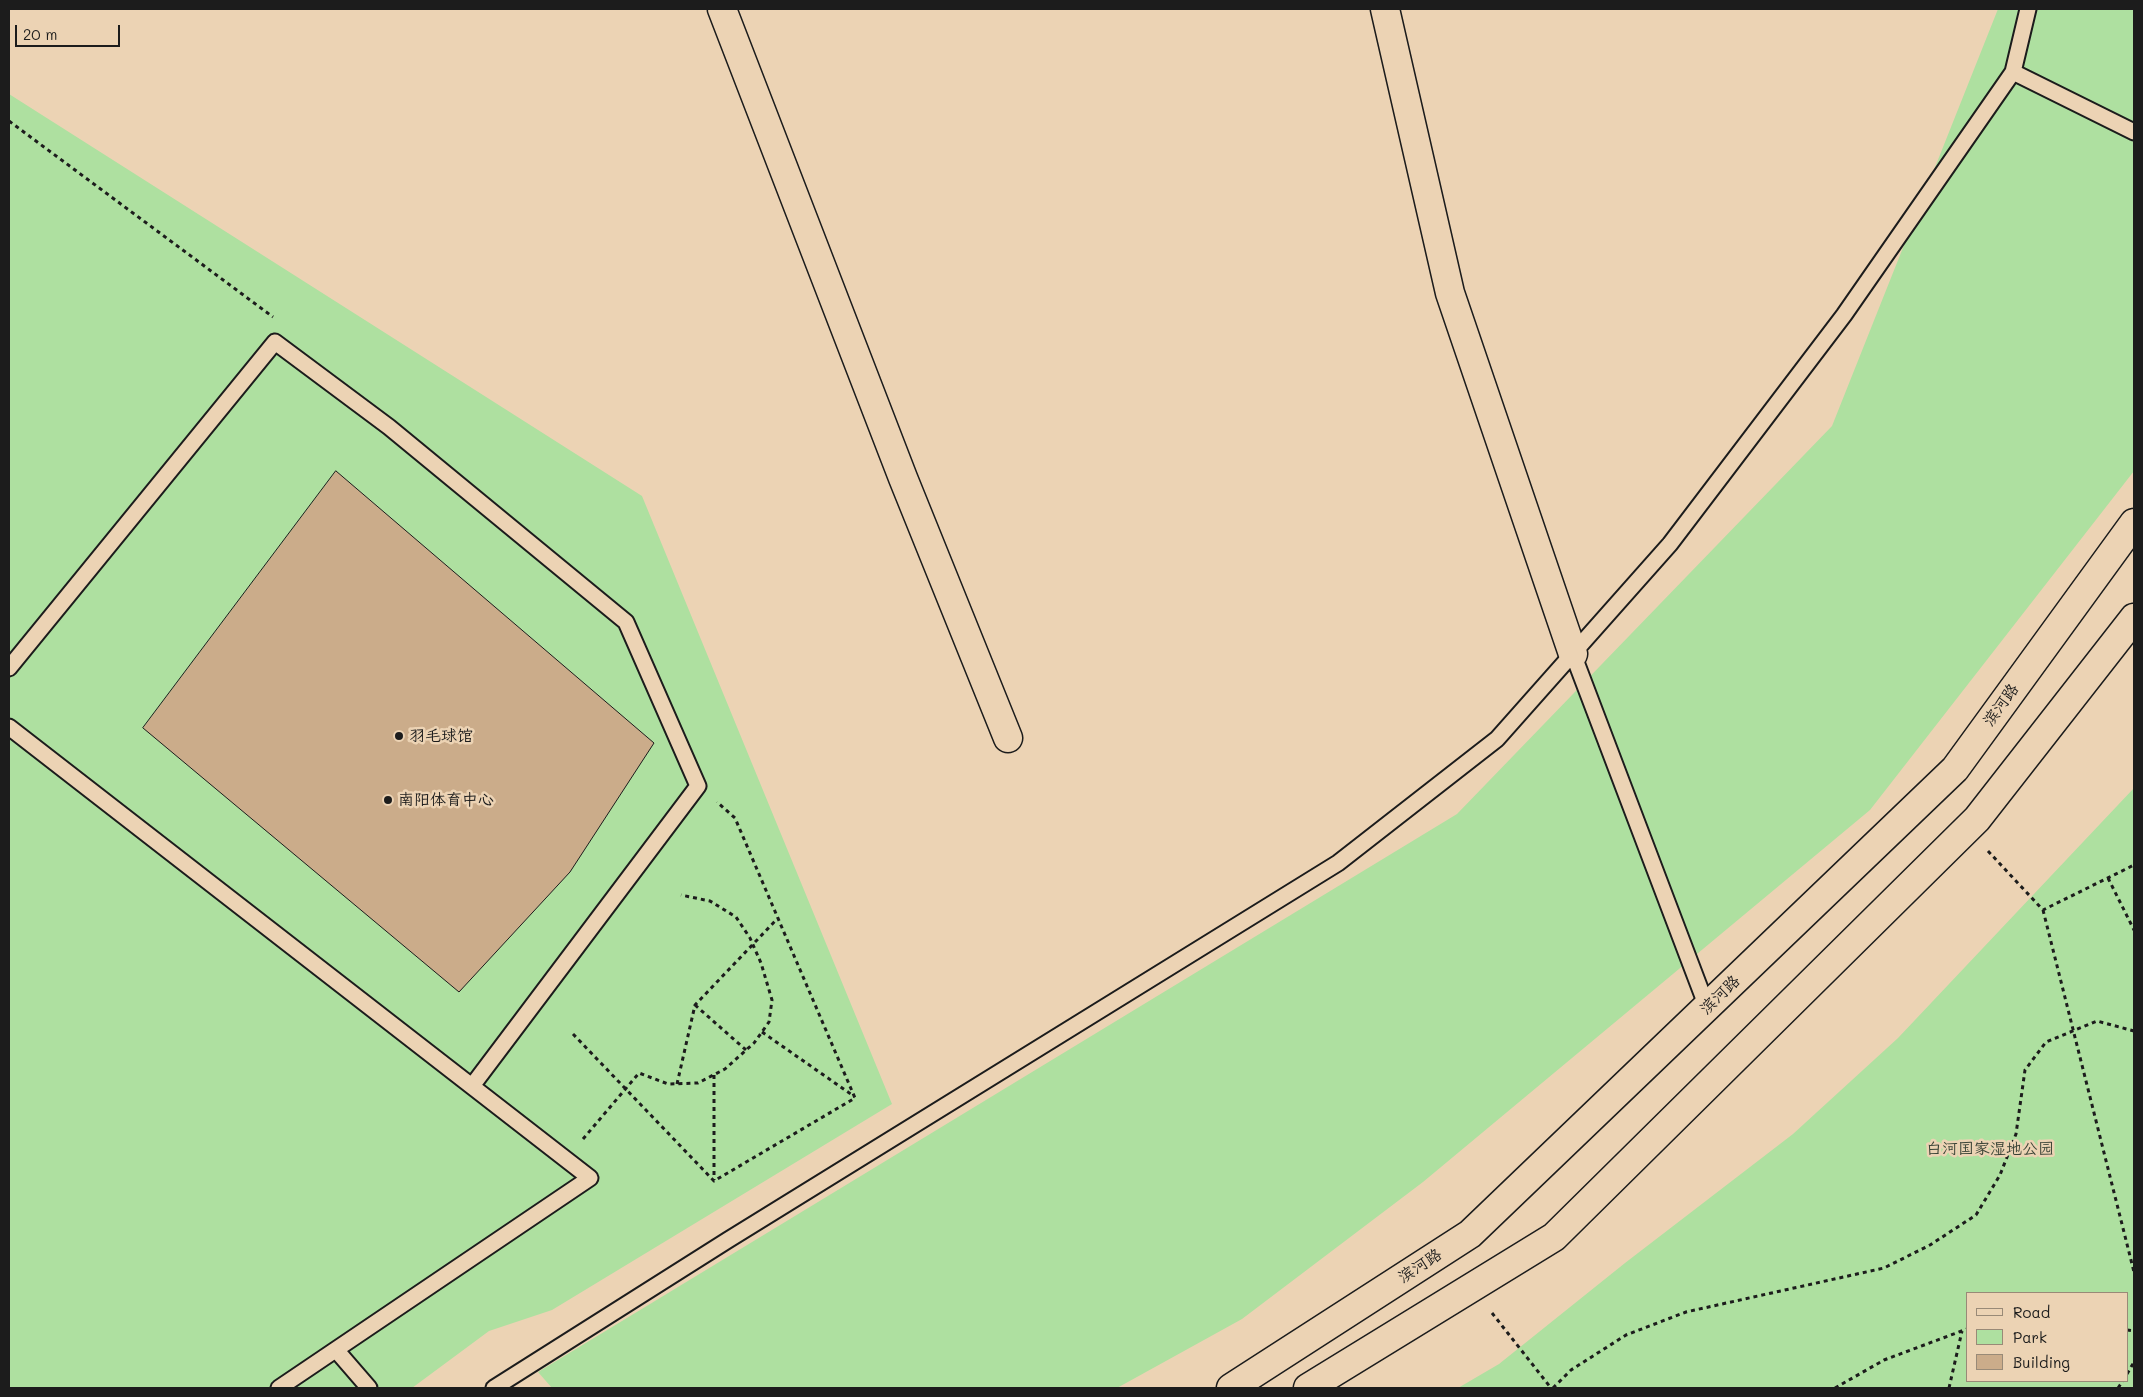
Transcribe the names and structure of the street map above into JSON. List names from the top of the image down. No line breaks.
{"streets":{"main road":["滨河路"]},"parks":["白河国家湿地公园"],"places":["羽毛球馆","南阳体育中心"],"legend":["Road","Park","Building"],"scale_bar":"20 m"}
